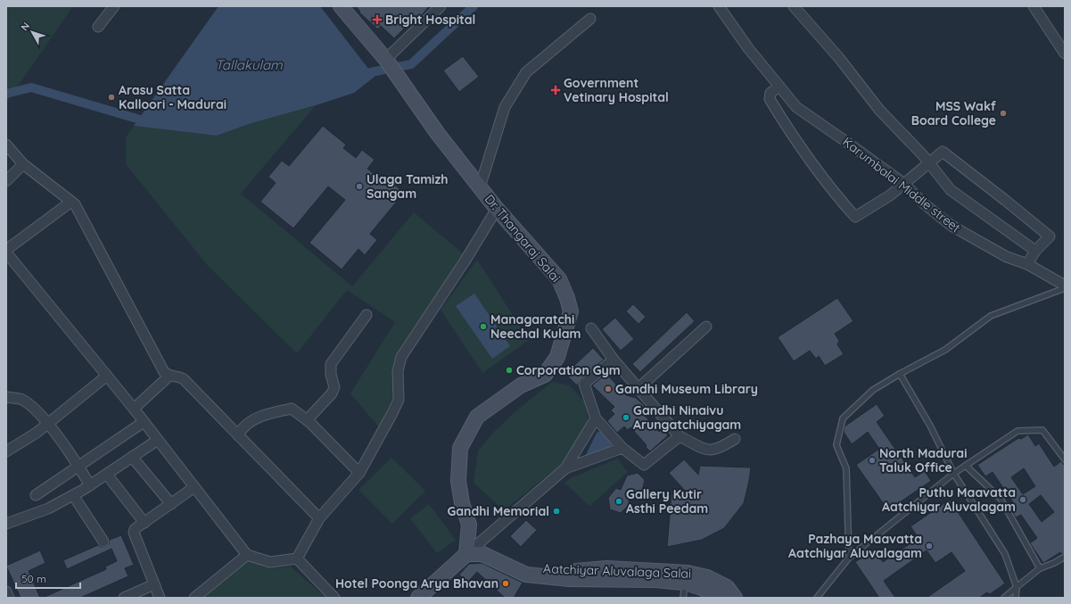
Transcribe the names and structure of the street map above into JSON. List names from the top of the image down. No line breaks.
{"streets":{"street":["Karumbalai Middle street","Dr. Thangaraj Salai","Aatchiyar Aluvalaga Salai"]},"crossings":[["Dr. Thangaraj Salai","Aatchiyar Aluvalaga Salai"]],"water":["Tallakulam"],"places":{"health":["Bright Hospital","Government Vetinary Hospital"],"other":["Arasu Satta Kalloori - Madurai","MSS Wakf Board College","Ulaga Tamizh Sangam","Managaratchi Neechal Kulam","Corporation Gym","Gandhi Museum Library","Gandhi Ninaivu Arungatchiyagam","North Madurai Taluk Office","Puthu Maavatta Aatchiyar Aluvalagam","Gallery Kutir Asthi Peedam","Gandhi Memorial","Pazhaya Maavatta Aatchiyar Aluvalagam","Hotel Poonga Arya Bhavan"]},"scale_bar":"50 m","north":"top left"}
